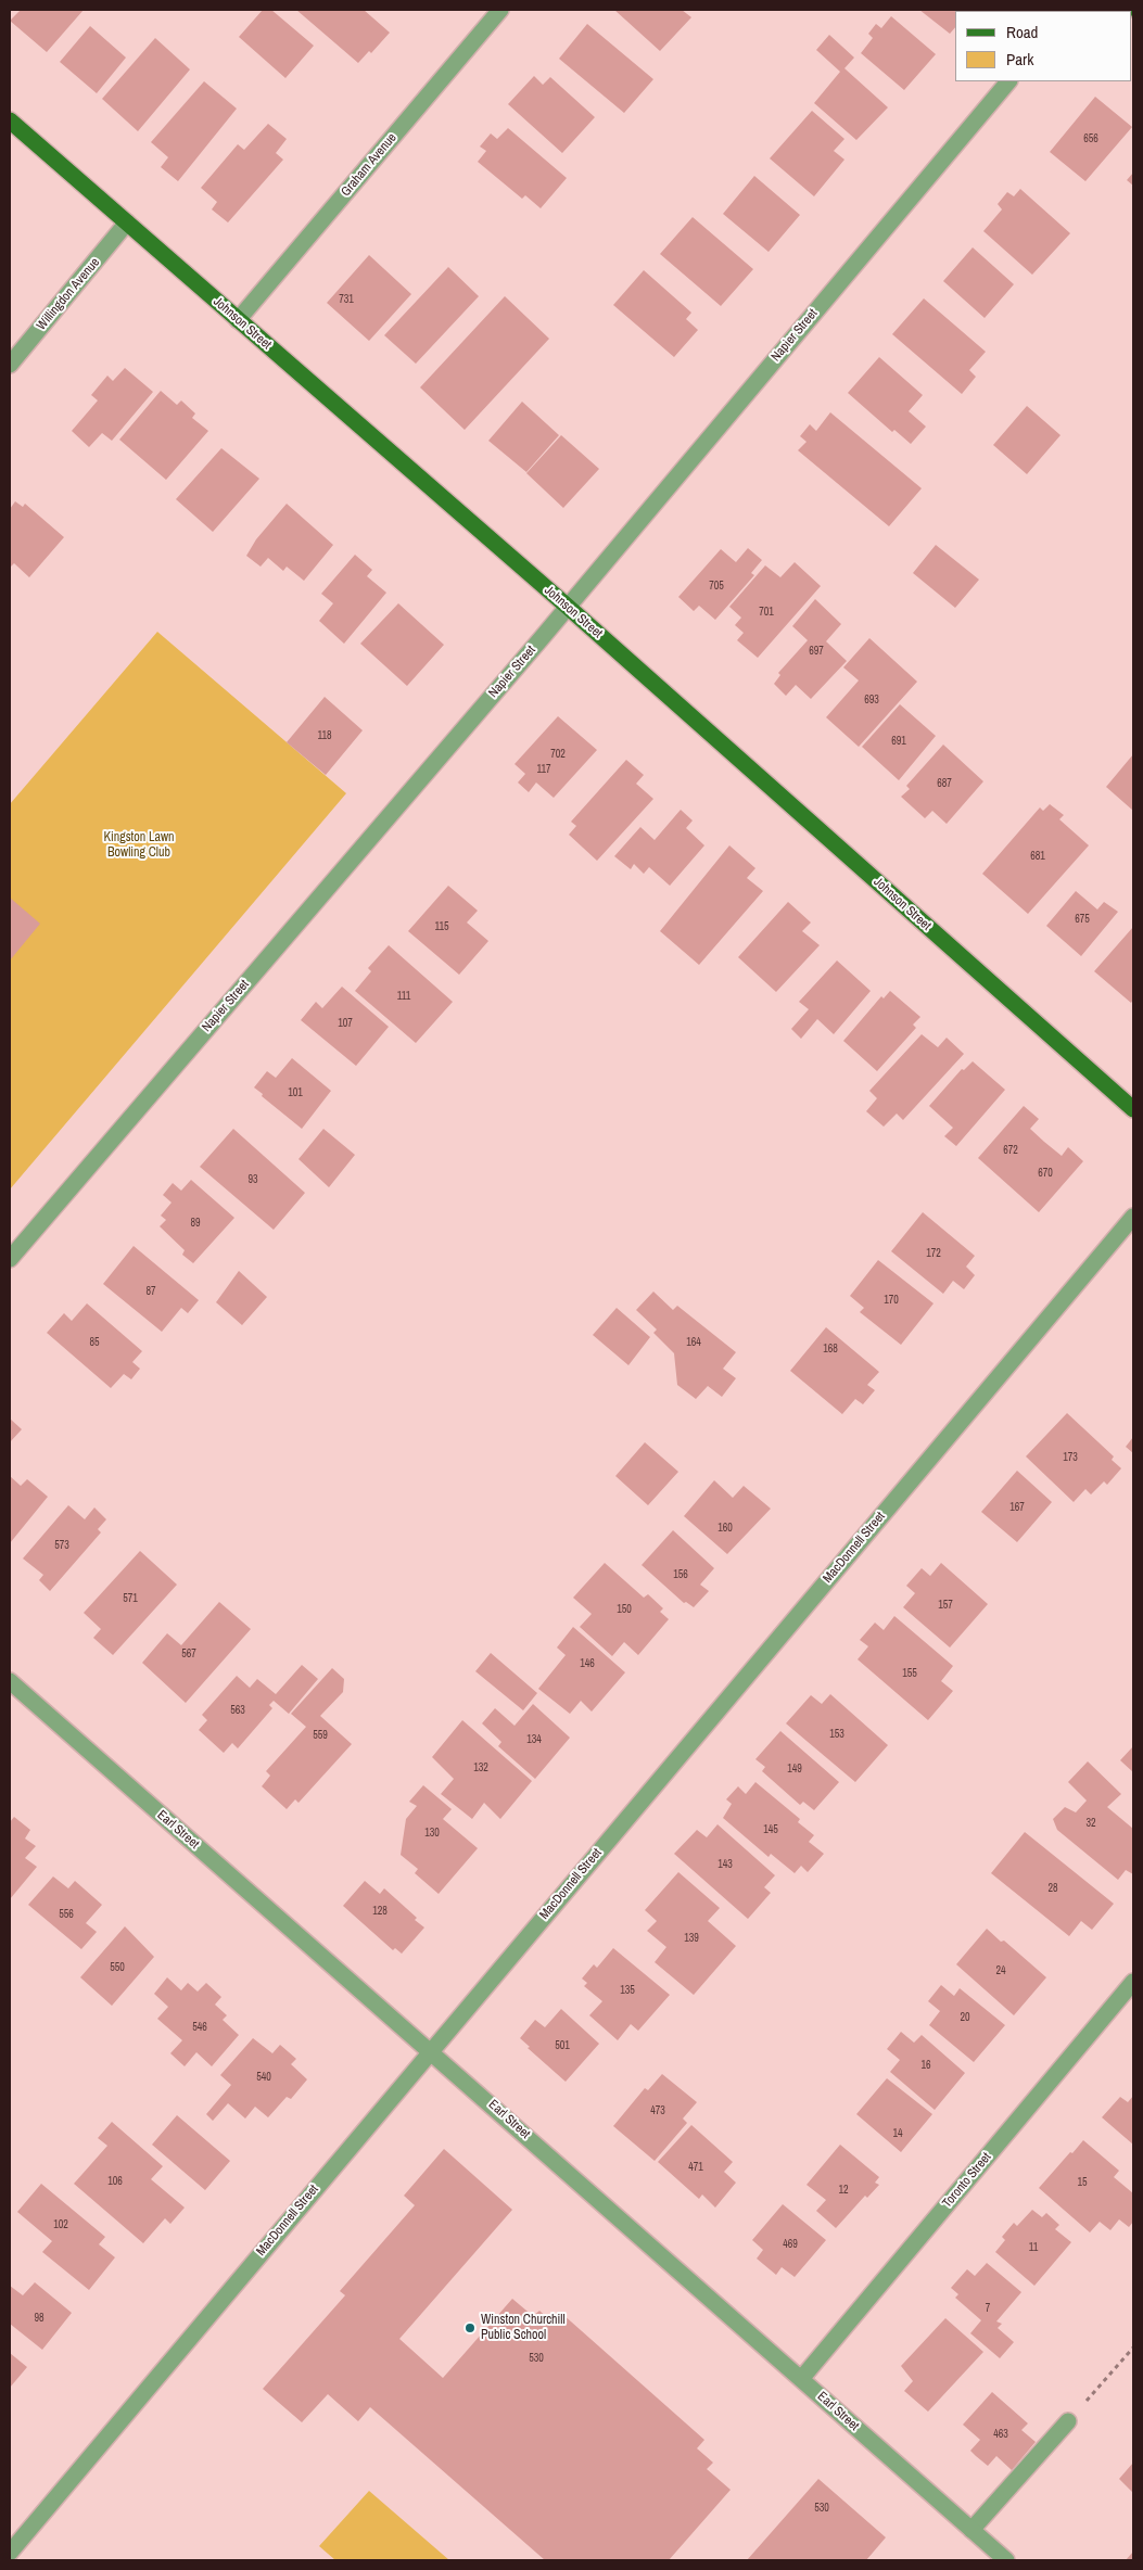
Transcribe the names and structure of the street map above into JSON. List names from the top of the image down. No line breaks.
{"streets":{"main road":["Johnson Street"],"street":["Graham Avenue","Willingdon Avenue","Napier Street","MacDonnell Street","Earl Street","Toronto Street"]},"crossings":[["Graham Avenue","Johnson Street"],["Willingdon Avenue","Johnson Street"],["Johnson Street","Napier Street"],["MacDonnell Street","Earl Street"],["Earl Street","Toronto Street"]],"parks":["Kingston Lawn Bowling Club"],"places":["Winston Churchill Public School"],"house_numbers":["656","731","705","701","697","693","118","691","702","117","687","681","675","115","111","107","101","672","670","93","89","172","87","170","85","164","168","173","167","160","573","156","571","157","150","567","146","155","563","153","559","134","132","149","32","145","130","143","28","128","556","139","550","24","135","20","546","501","16","540","473","14","471","106","15","12","102","469","11","7","98","530","463","530"],"legend":["Road","Park"]}
